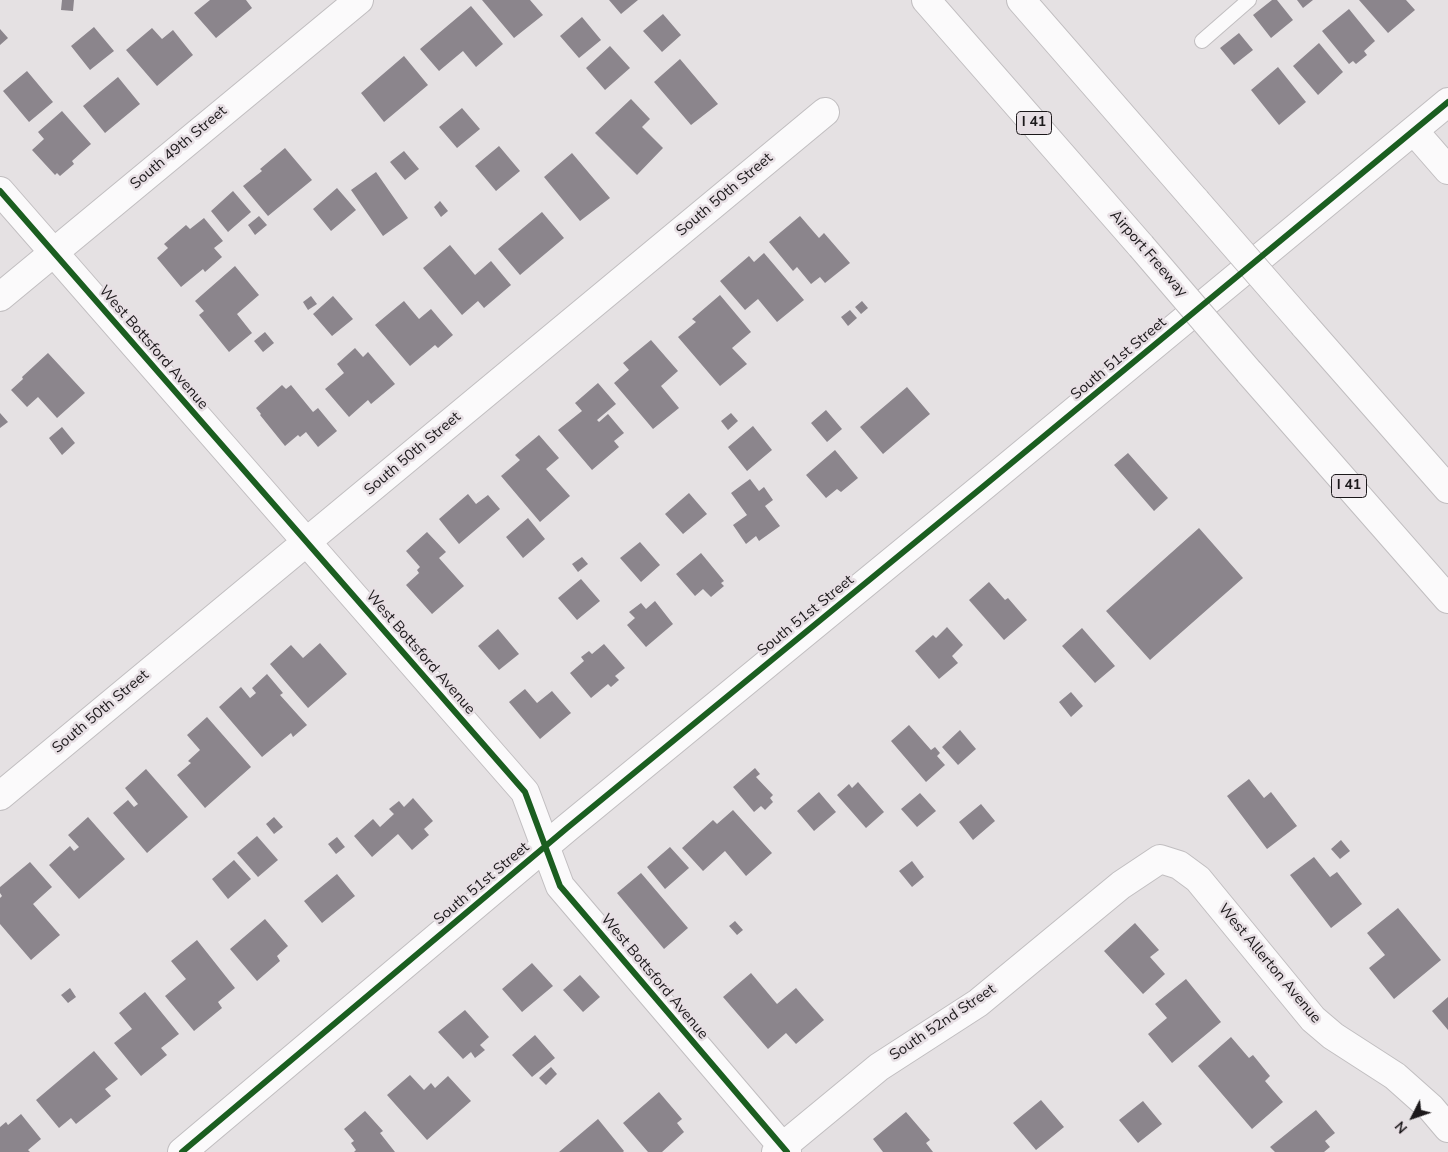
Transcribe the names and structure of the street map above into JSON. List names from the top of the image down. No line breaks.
{"streets":{"main road":["I 41","South 49th Street","South 50th Street","Airport Freeway","West Bottsford Avenue","South 51st Street","West Allerton Avenue","South 52nd Street"]},"crossings":[["South 49th Street","West Bottsford Avenue"],["South 50th Street","West Bottsford Avenue"],["West Bottsford Avenue","South 51st Street"],["West Bottsford Avenue","South 52nd Street"],["West Allerton Avenue","South 52nd Street"]],"north":"bottom left"}
